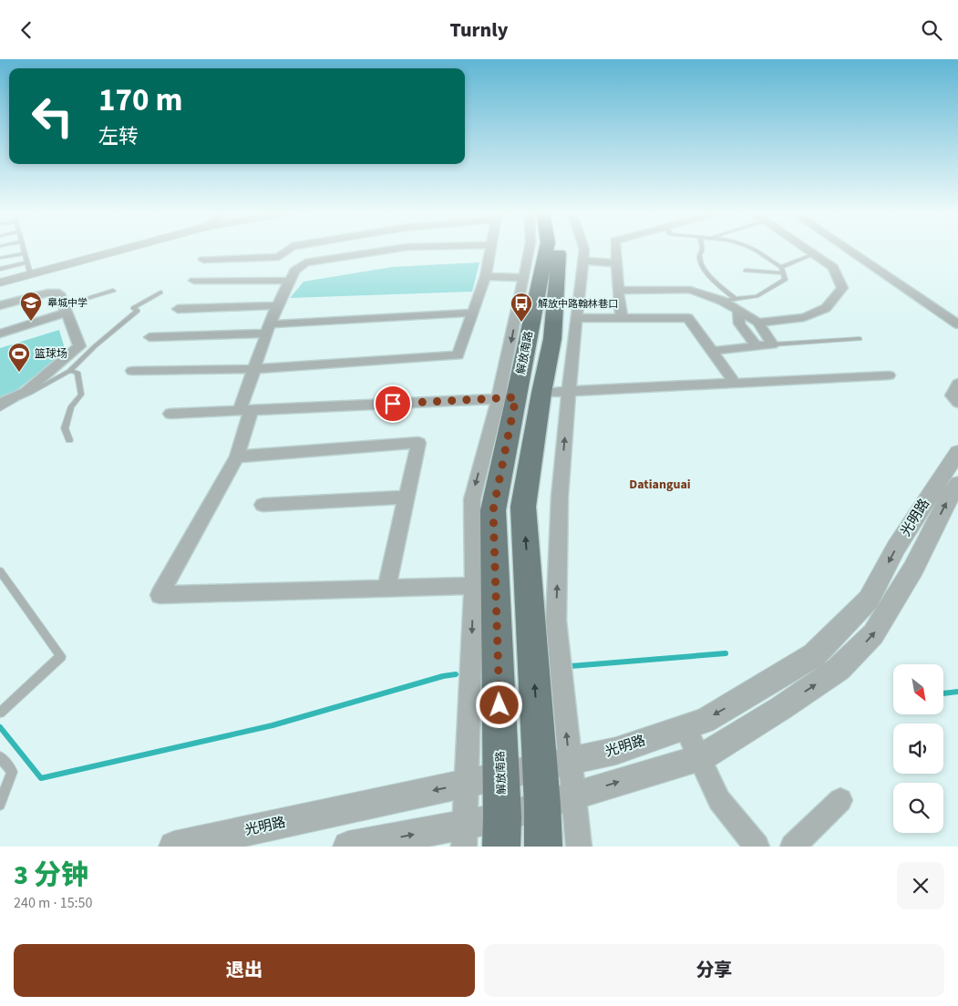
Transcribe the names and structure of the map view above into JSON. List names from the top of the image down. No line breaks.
{"streets":{"main road":["解放南路"],"street":["光明路"]},"crossings":[["解放南路","光明路"]],"districts":["Datianguai"],"places":{"school or university":["皋城中学"],"bus stop":["解放中路翰林巷口"],"sports":["篮球场"]},"north":"bottom right","page":{"header":"Turnly","turn":["170 m","左转"],"heading":["3 分钟","240 m · 15:50"],"buttons":["退出","分享"]}}
